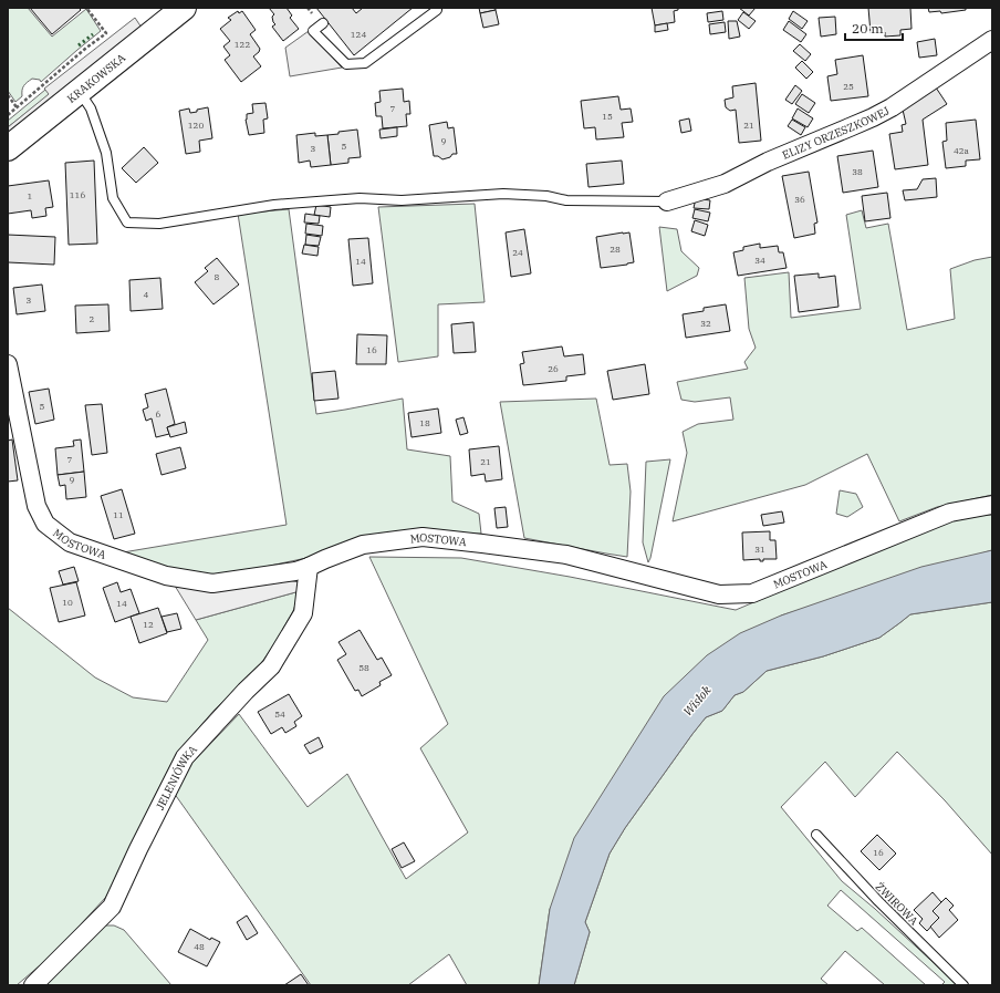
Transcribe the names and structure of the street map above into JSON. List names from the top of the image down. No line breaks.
{"streets":{"main road":["KRAKOWSKA"],"street":["ELIZY ORZESZKOWEJ","MOSTOWA","JELENIÓWKA"],"lane":["ŻWIROWA"]},"crossings":[["MOSTOWA","JELENIÓWKA"]],"water":["Wisłok"],"house_numbers":["124","122","25","7","15","120","21","9","5","3","42a","38","116","1","36","28","24","34","14","8","4","3","2","32","16","26","5","6","18","7","21","9","11","31","10","14","12","58","54","16","48"],"scale_bar":"20 m"}
